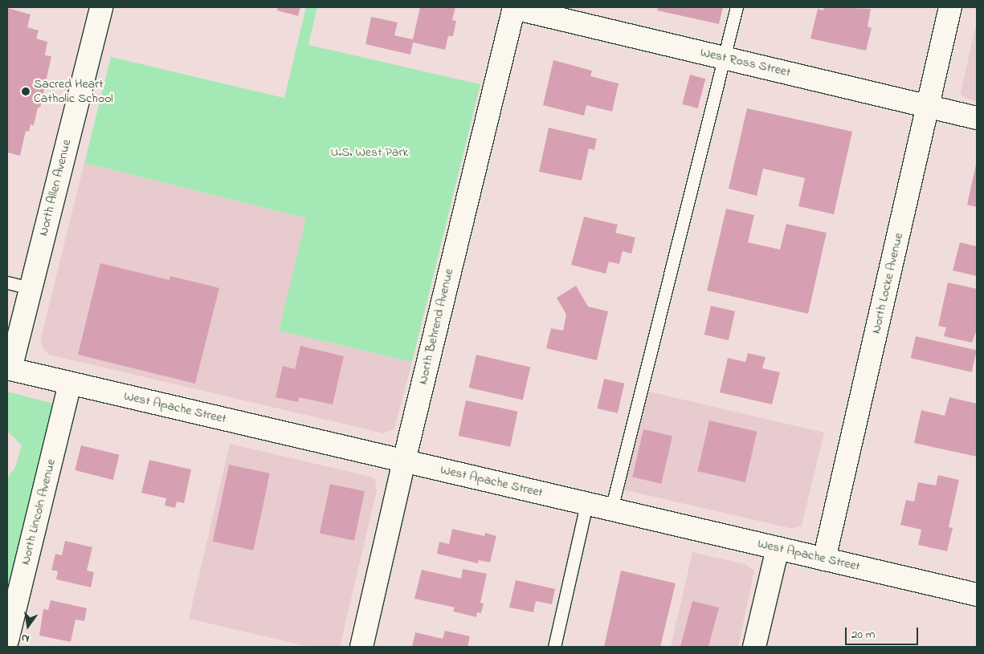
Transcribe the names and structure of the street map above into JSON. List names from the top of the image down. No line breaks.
{"streets":{"street":["West Ross Street","North Allen Avenue","North Locke Avenue","North Behrend Avenue","West Apache Street","North Lincoln Avenue"]},"crossings":[["West Ross Street","North Locke Avenue"],["West Ross Street","North Behrend Avenue"],["North Allen Avenue","West Apache Street"],["North Locke Avenue","West Apache Street"],["North Behrend Avenue","West Apache Street"],["West Apache Street","North Lincoln Avenue"]],"parks":["U.S. West Park"],"places":["Sacred Heart Catholic School"],"scale_bar":"20 m","north":"bottom"}
